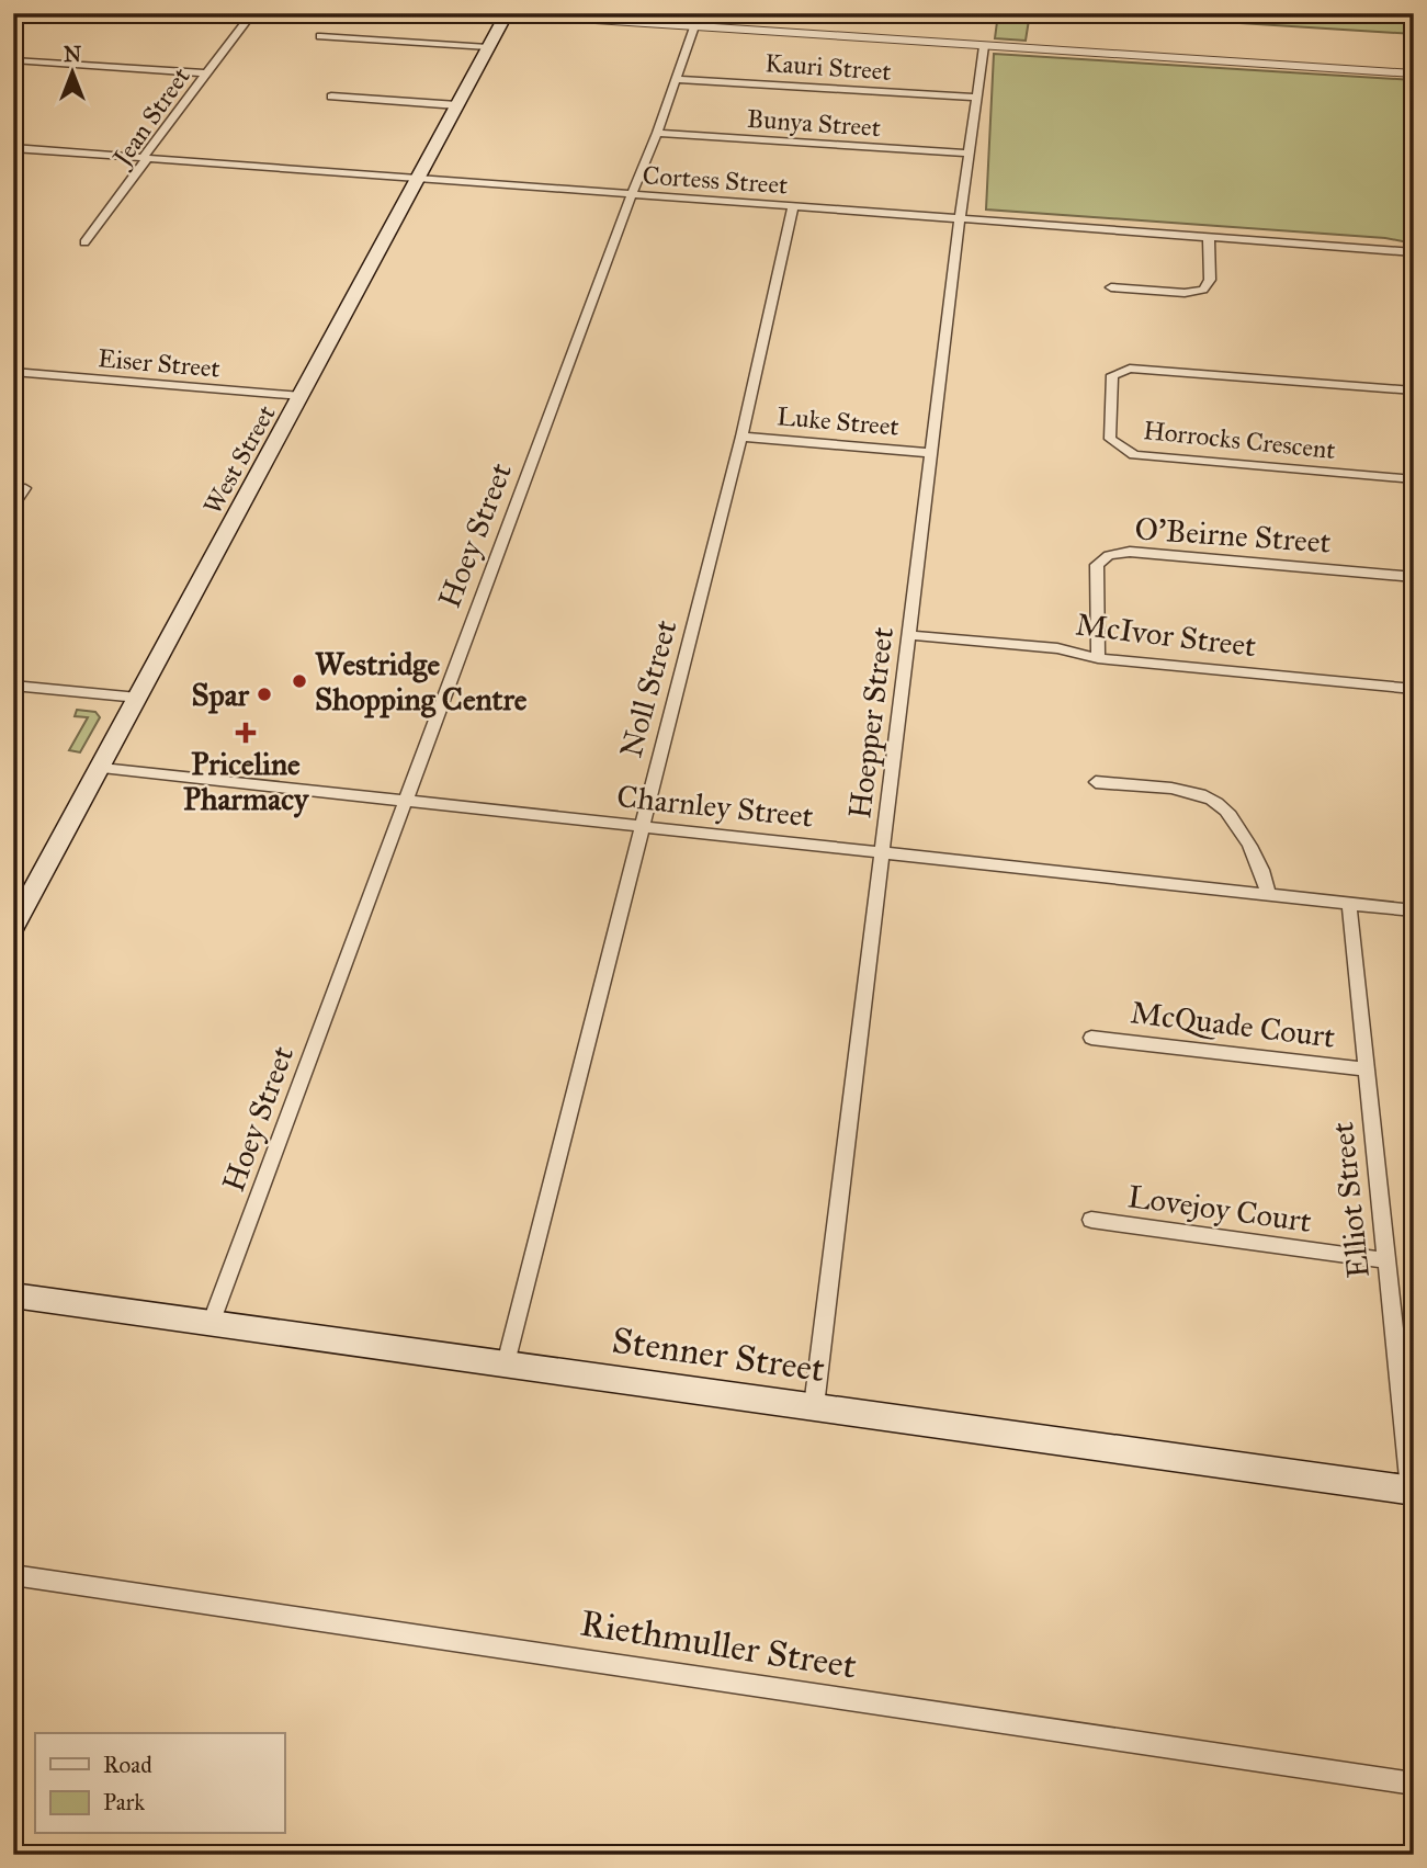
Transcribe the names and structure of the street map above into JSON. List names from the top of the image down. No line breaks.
{"streets":{"main road":["West Street","Stenner Street"],"street":["Kauri Street","Jean Street","Bunya Street","Cortess Street","Eiser Street","Luke Street","Horrocks Crescent","Hoey Street","O'Beirne Street","McIvor Street","Noll Street","Hoepper Street","Charnley Street","McQuade Court","Elliot Street","Lovejoy Court","Riethmuller Street"]},"crossings":[["Kauri Street","Hoey Street"],["Kauri Street","Hoepper Street"],["Jean Street","Cortess Street"],["Bunya Street","Hoey Street"],["Bunya Street","Hoepper Street"],["Cortess Street","West Street"],["Cortess Street","Hoey Street"],["Cortess Street","Noll Street"],["Cortess Street","Hoepper Street"],["Eiser Street","West Street"],["Luke Street","Noll Street"],["Luke Street","Hoepper Street"],["West Street","Charnley Street"],["Hoey Street","Charnley Street"],["Hoey Street","Stenner Street"],["O'Beirne Street","McIvor Street"],["McIvor Street","Hoepper Street"],["Noll Street","Charnley Street"],["Noll Street","Stenner Street"],["Hoepper Street","Charnley Street"],["Hoepper Street","Stenner Street"],["Charnley Street","Elliot Street"],["McQuade Court","Elliot Street"],["Elliot Street","Lovejoy Court"],["Elliot Street","Stenner Street"]],"places":{"other":["Westridge Shopping Centre","Spar"],"health":["Priceline Pharmacy"]},"legend":["Road","Park"],"north":"top"}
